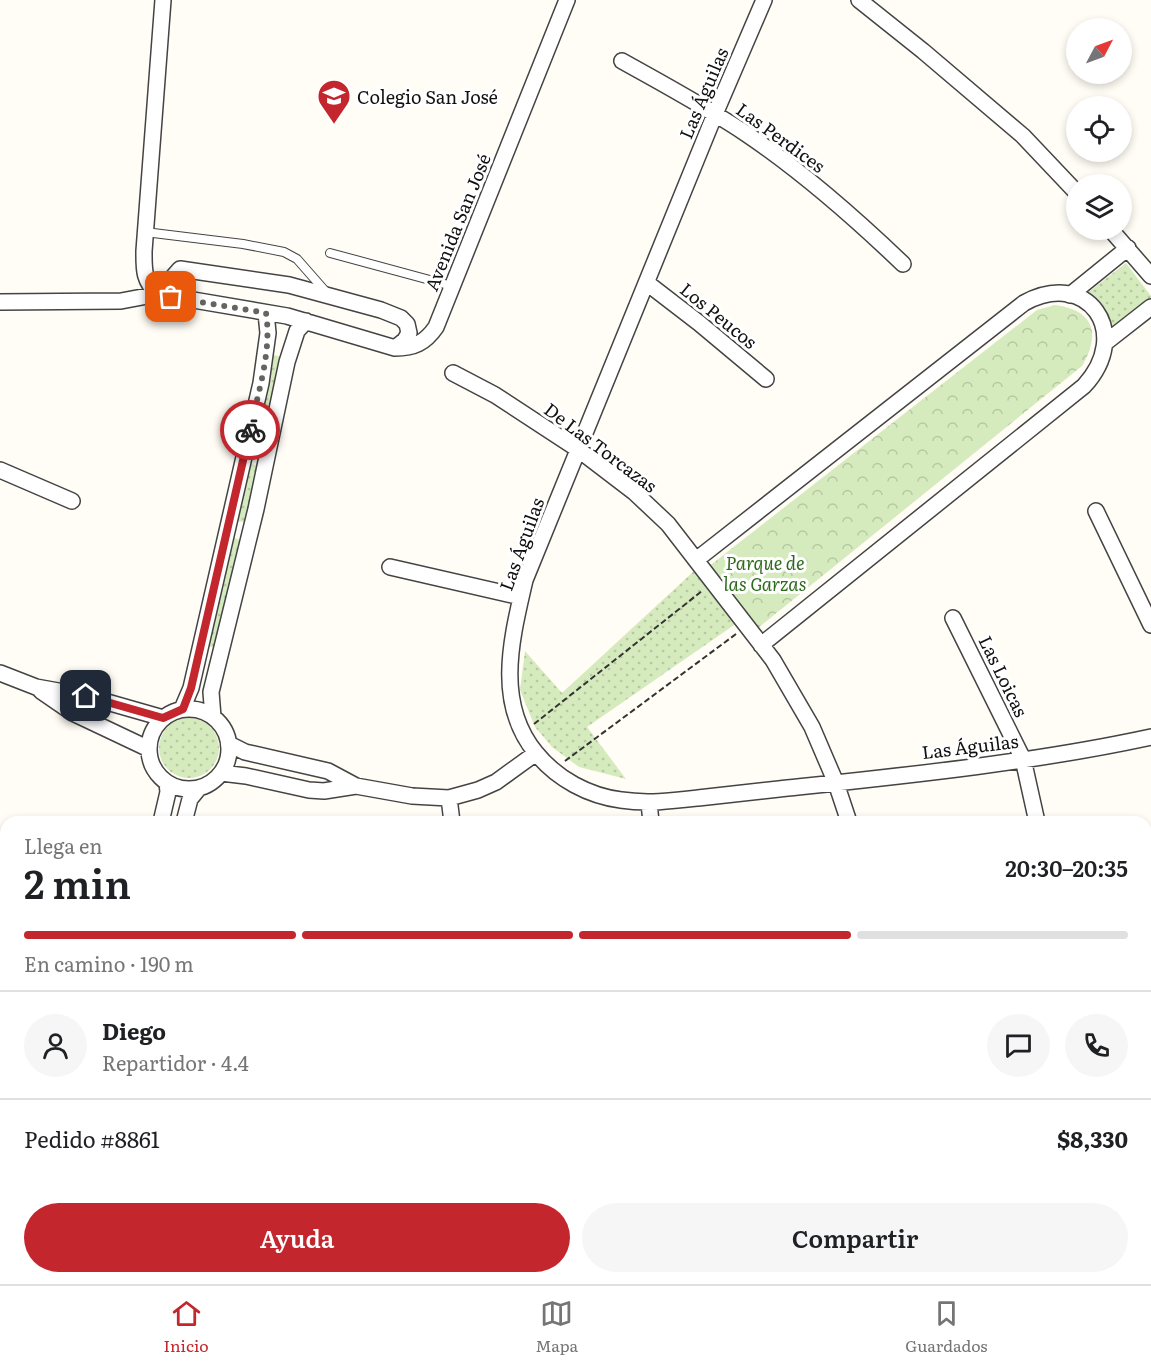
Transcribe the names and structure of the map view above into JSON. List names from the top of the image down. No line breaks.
{"streets":{"street":["Las Águilas","Las Perdices","Avenida San José","Los Peucos","De Las Torcazas","Las Loicas"]},"crossings":[["Las Águilas","Las Perdices"],["Las Águilas","Los Peucos"],["Las Águilas","De Las Torcazas"],["Las Águilas","Las Loicas"]],"parks":["Parque de las Garzas"],"places":{"school or university":["Colegio San José"]},"north":"top right","page":{"heading":["2 min","Llega en","20:30–20:35"],"panel":["Diego","Repartidor · 4.4","Pedido #8861","$8,330"],"bar":"En camino · 190 m","buttons":["Ayuda","Compartir"],"tabs":["Inicio","Mapa","Guardados"]}}
